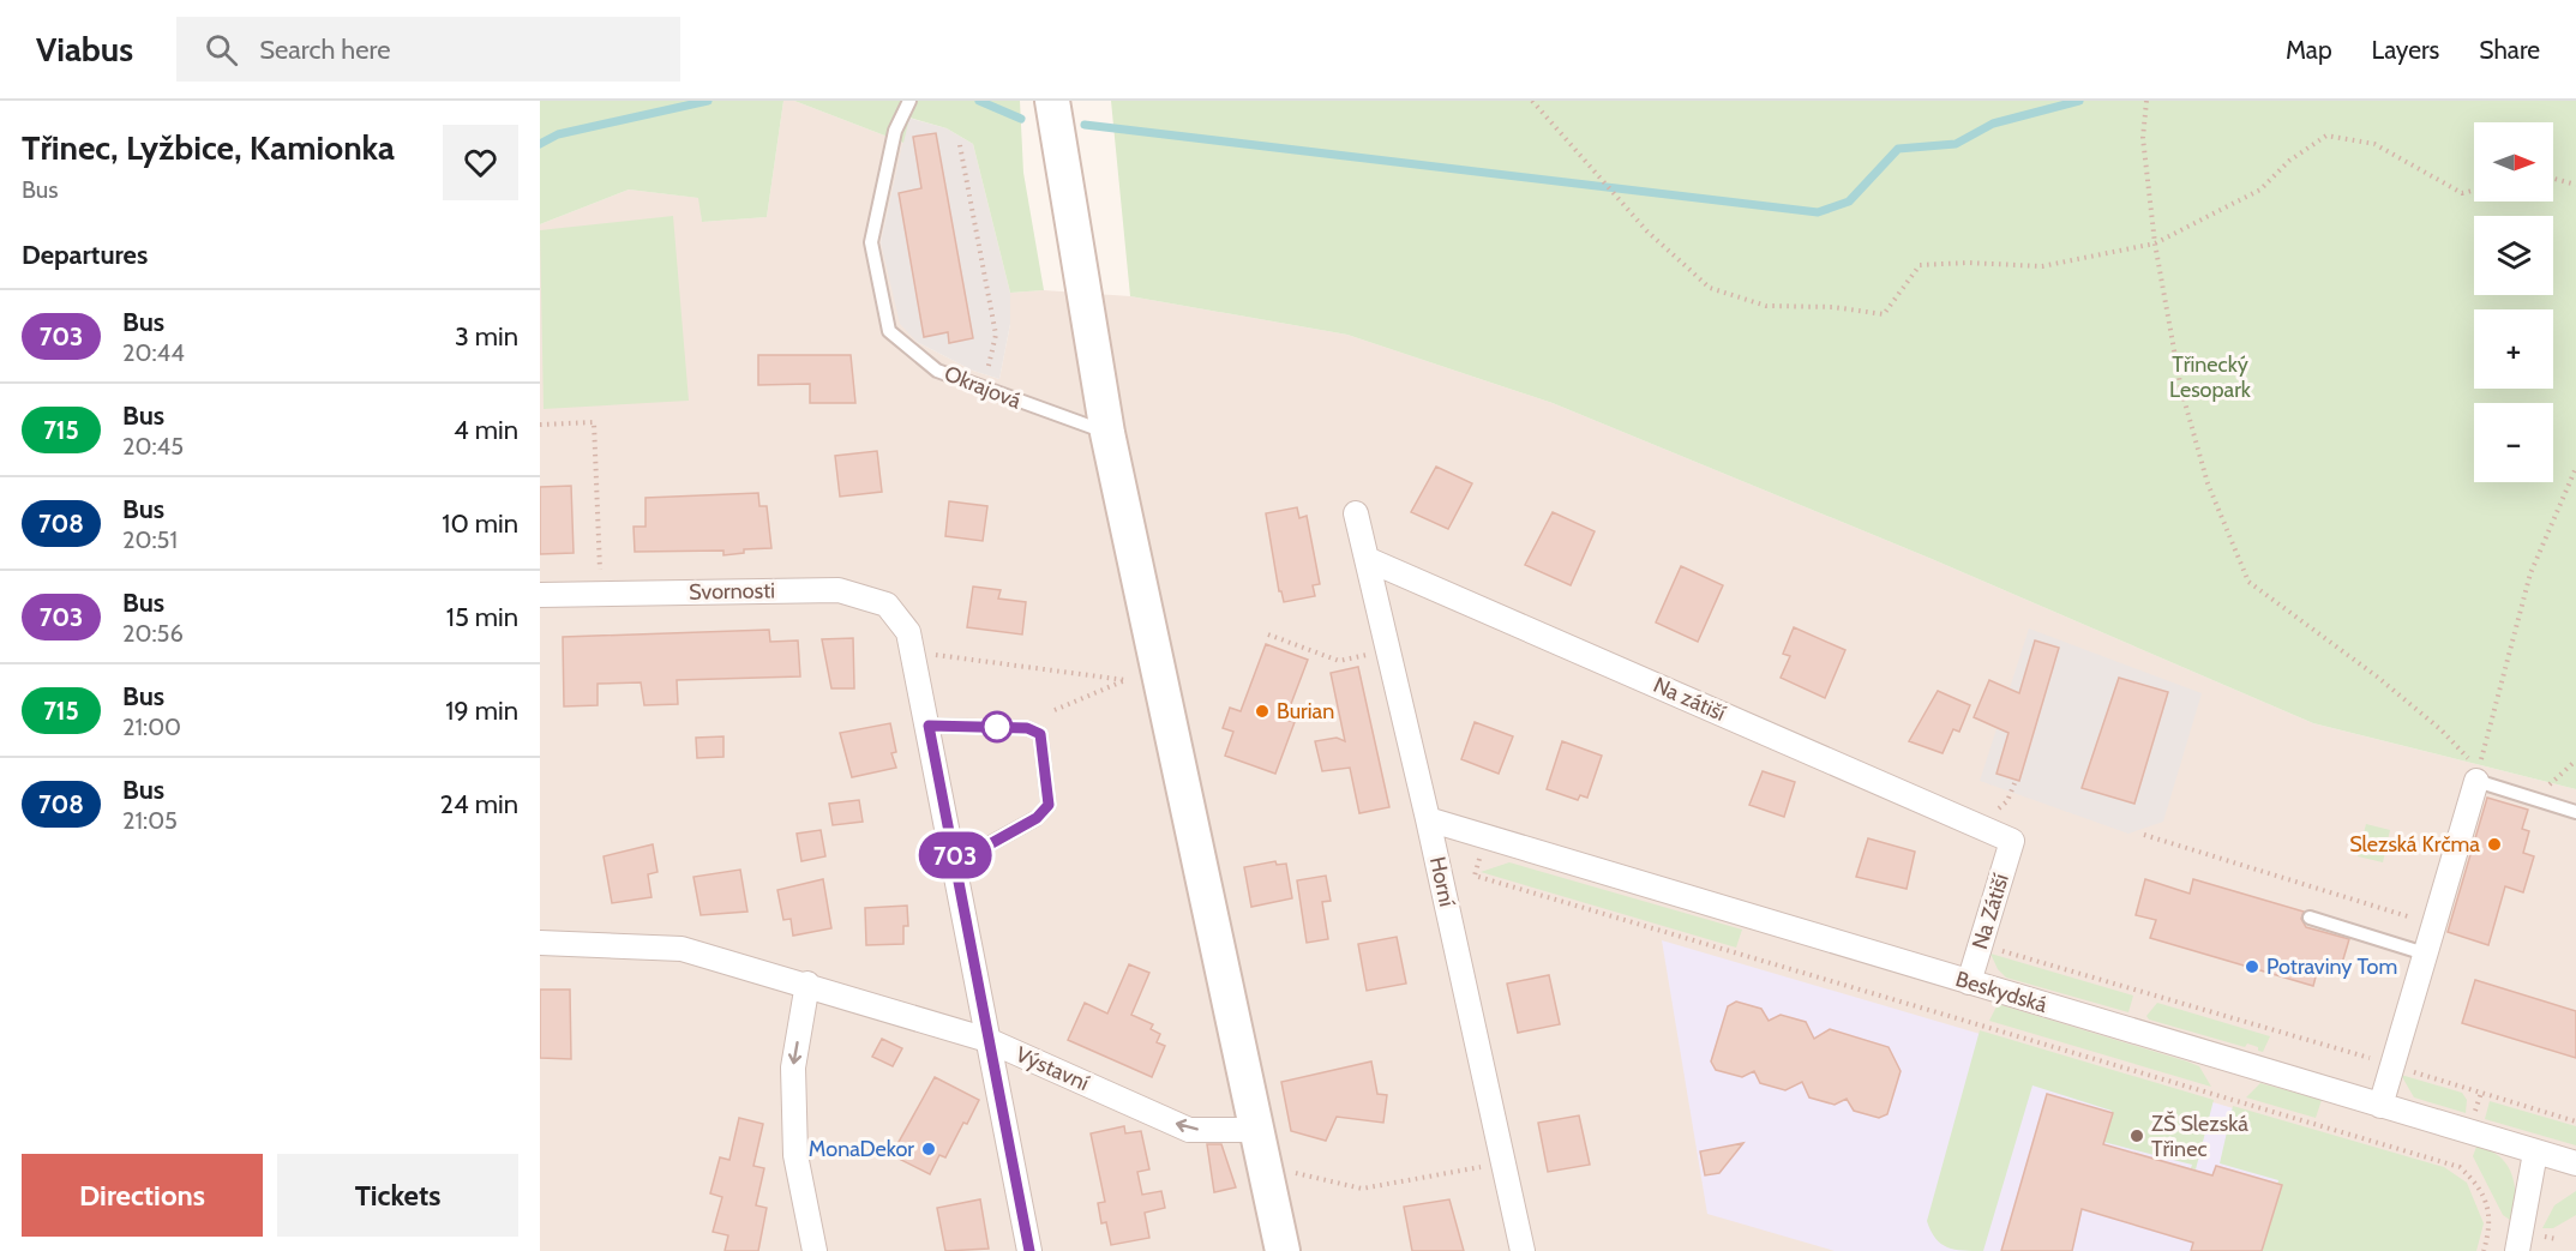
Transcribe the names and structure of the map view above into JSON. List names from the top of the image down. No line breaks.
{"streets":{"street":["Svornosti","Na zátiší","Horní","Na Zátiší","Beskydská","Výstavní"],"lane":["Okrajová"]},"crossings":[["Na zátiší","Horní"],["Na zátiší","Na Zátiší"],["Horní","Beskydská"],["Na Zátiší","Beskydská"]],"one_way":["Výstavní"],"parks":["Třinecký Lesopark"],"places":["Burian","Slezská Krčma","Potraviny Tom","ZŠ Slezská Třinec","MonaDekor"],"lines":["bus line 703"],"north":"right","page":{"header":"Viabus","search":"Search here","nav":["Map","Layers","Share"],"heading":[["Třinec, Lyžbice, Kamionka","Bus"],"Departures"],"on_map":"703","map_buttons":["+","−"],"list":[{"mark":"703","name":"Bus","note":"20:44","value":"3 min"},{"mark":"715","name":"Bus","note":"20:45","value":"4 min"},{"mark":"708","name":"Bus","note":"20:51","value":"10 min"},{"mark":"703","name":"Bus","note":"20:56","value":"15 min"},{"mark":"715","name":"Bus","note":"21:00","value":"19 min"},{"mark":"708","name":"Bus","note":"21:05","value":"24 min"}],"buttons":["Directions","Tickets"]}}
